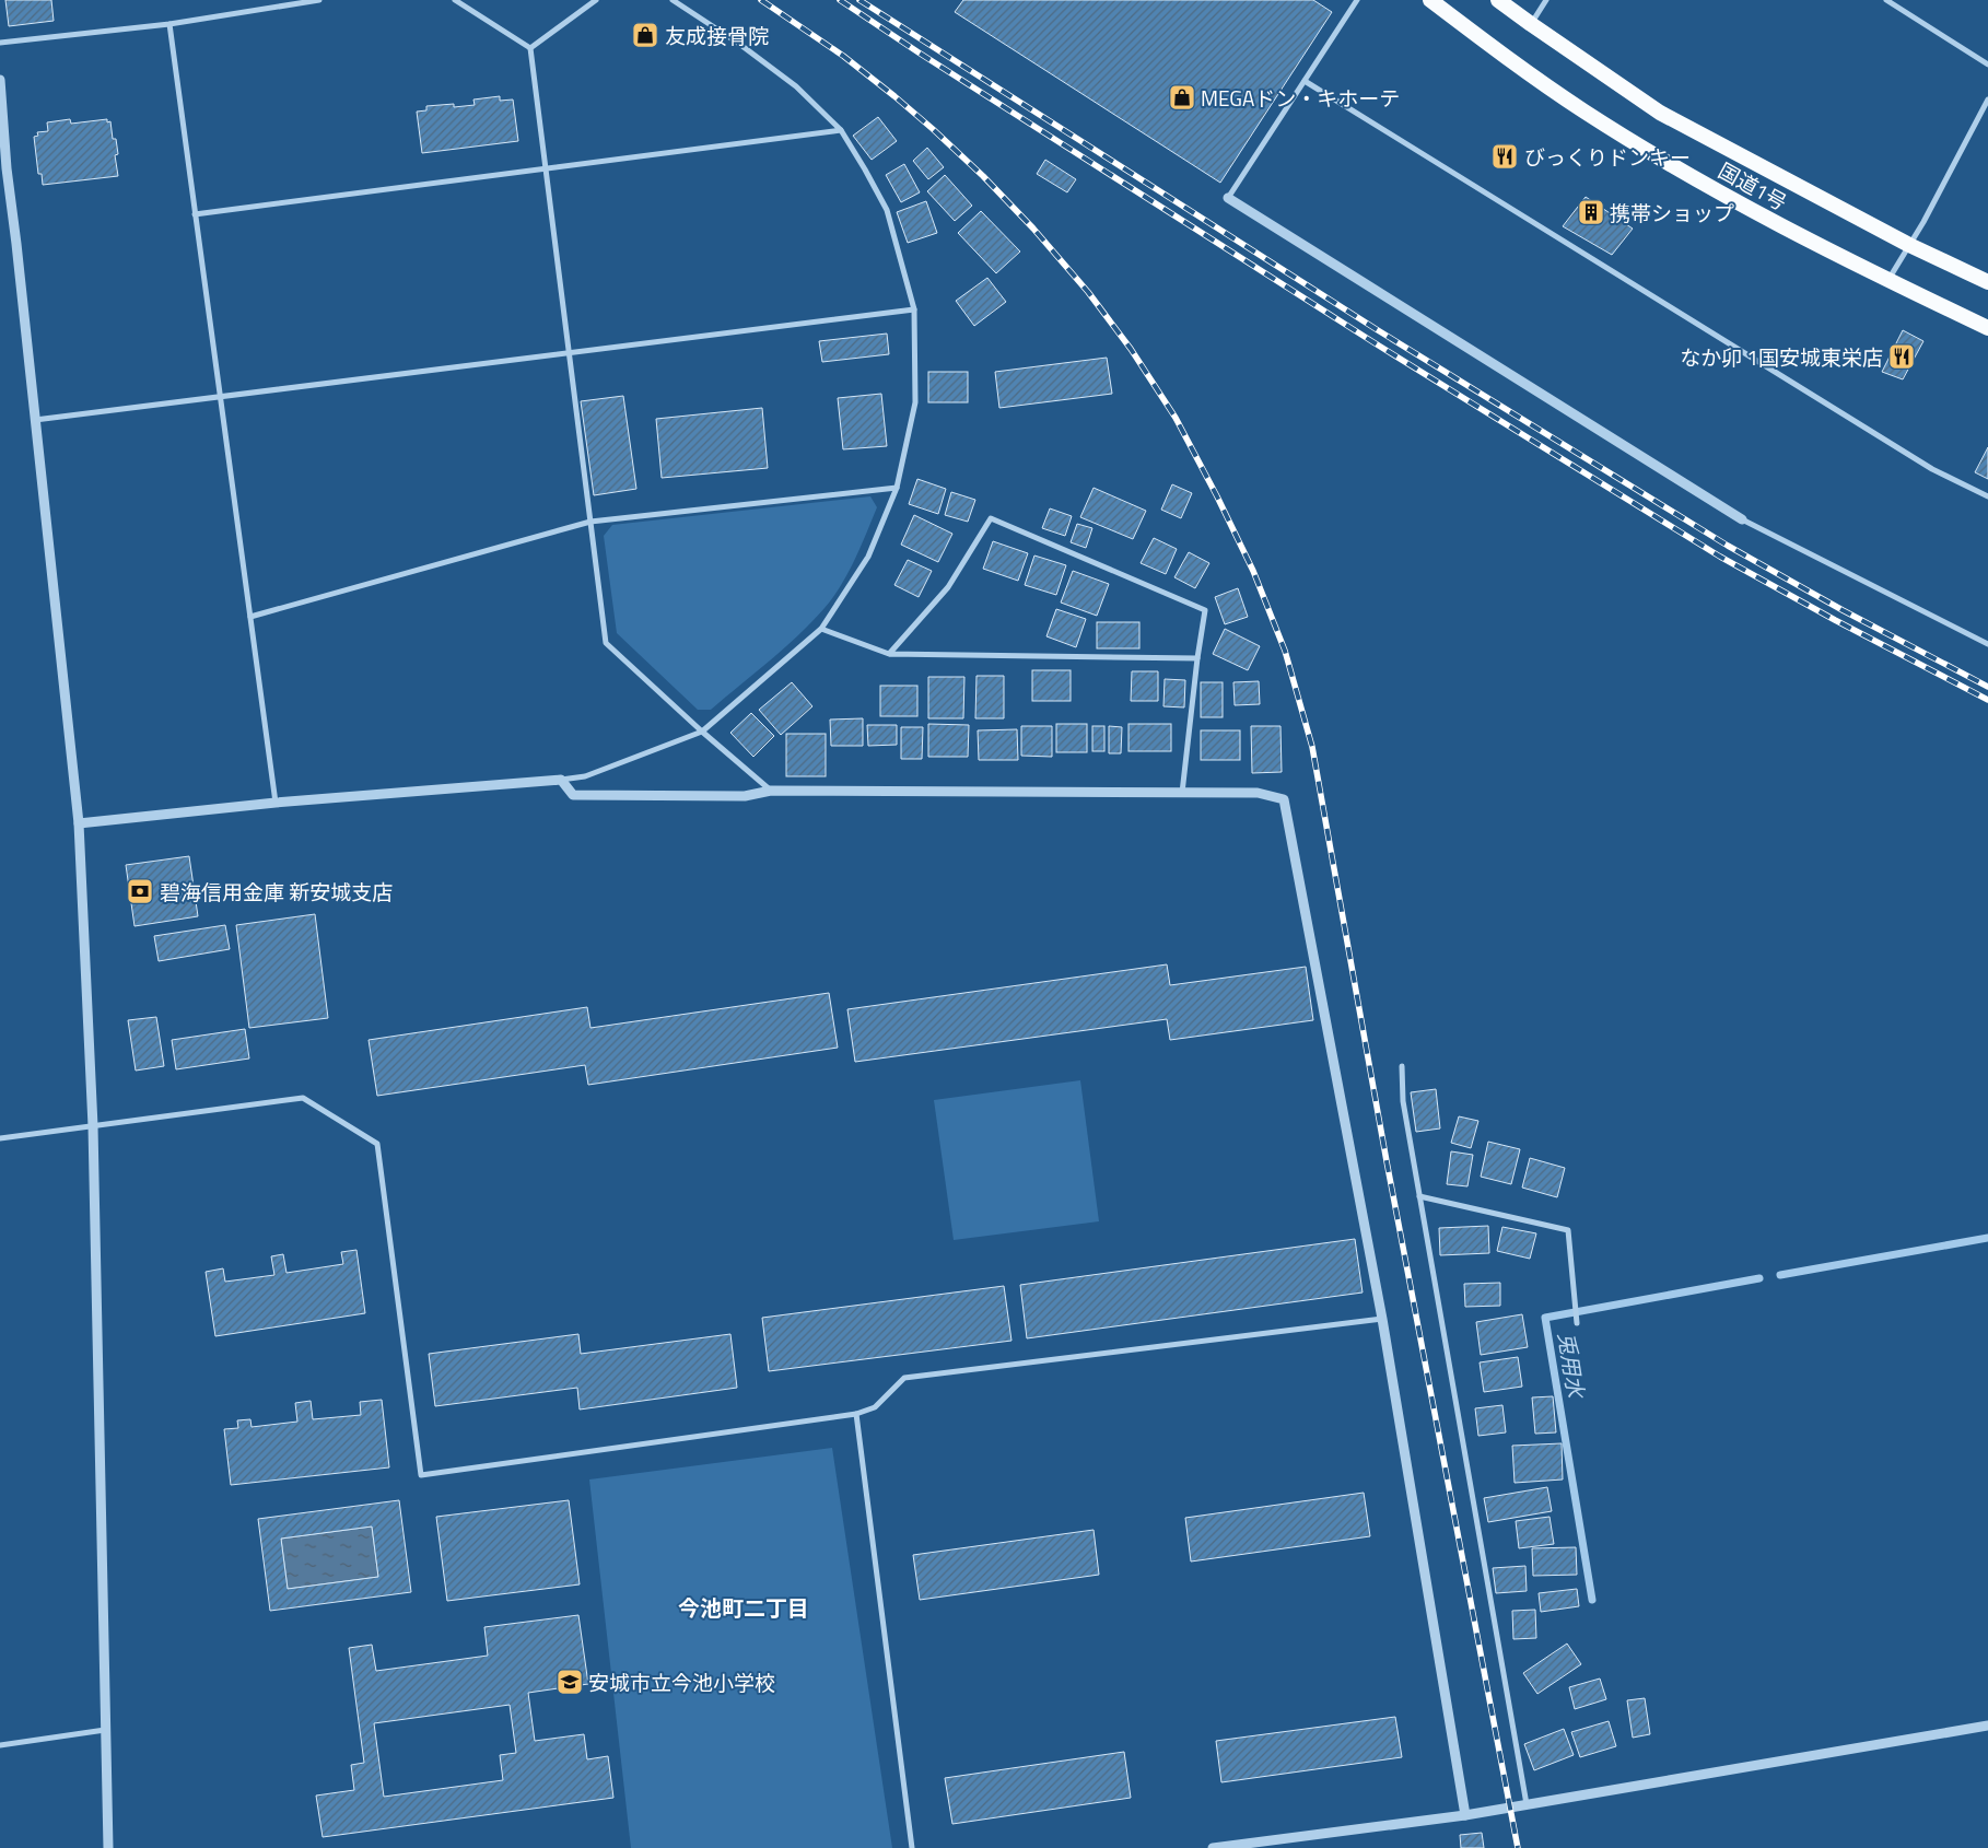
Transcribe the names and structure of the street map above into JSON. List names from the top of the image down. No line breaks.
{"streets":{"highway":["国道1号"]},"districts":["今池町二丁目"],"water":["兎用水"],"places":{"shop":["友成接骨院","MEGAドン・キホーテ"],"restaurant":["びっくりドンキー","なか卯 1国安城東栄店"],"building":["携帯ショップ"],"bank":["碧海信用金庫 新安城支店"],"school or university":["安城市立今池小学校"]}}
